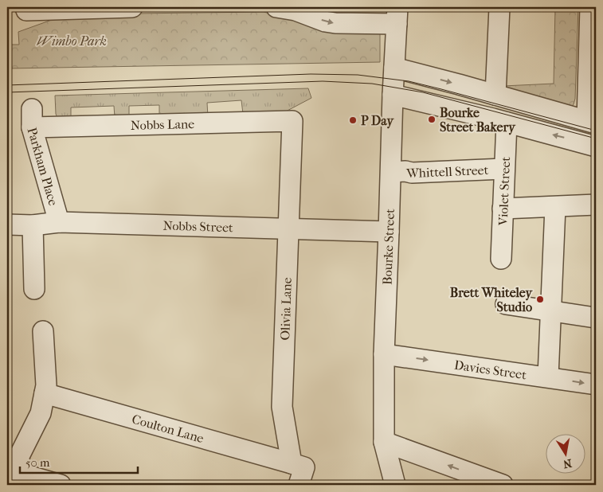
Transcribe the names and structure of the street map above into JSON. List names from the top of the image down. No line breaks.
{"streets":{"street":["Nobbs Lane","Parkham Place","Whittell Street","Violet Street","Nobbs Street","Bourke Street","Olivia Lane","Davies Street","Coulton Lane"]},"crossings":[["Nobbs Lane","Parkham Place"],["Nobbs Lane","Olivia Lane"],["Parkham Place","Nobbs Street"],["Whittell Street","Violet Street"],["Whittell Street","Bourke Street"],["Nobbs Street","Bourke Street"],["Nobbs Street","Olivia Lane"],["Bourke Street","Davies Street"],["Olivia Lane","Coulton Lane"]],"parks":["Wimbo Park"],"places":["Bourke Street Bakery","P Day","Brett Whiteley Studio"],"scale_bar":"50 m","north":"bottom"}
